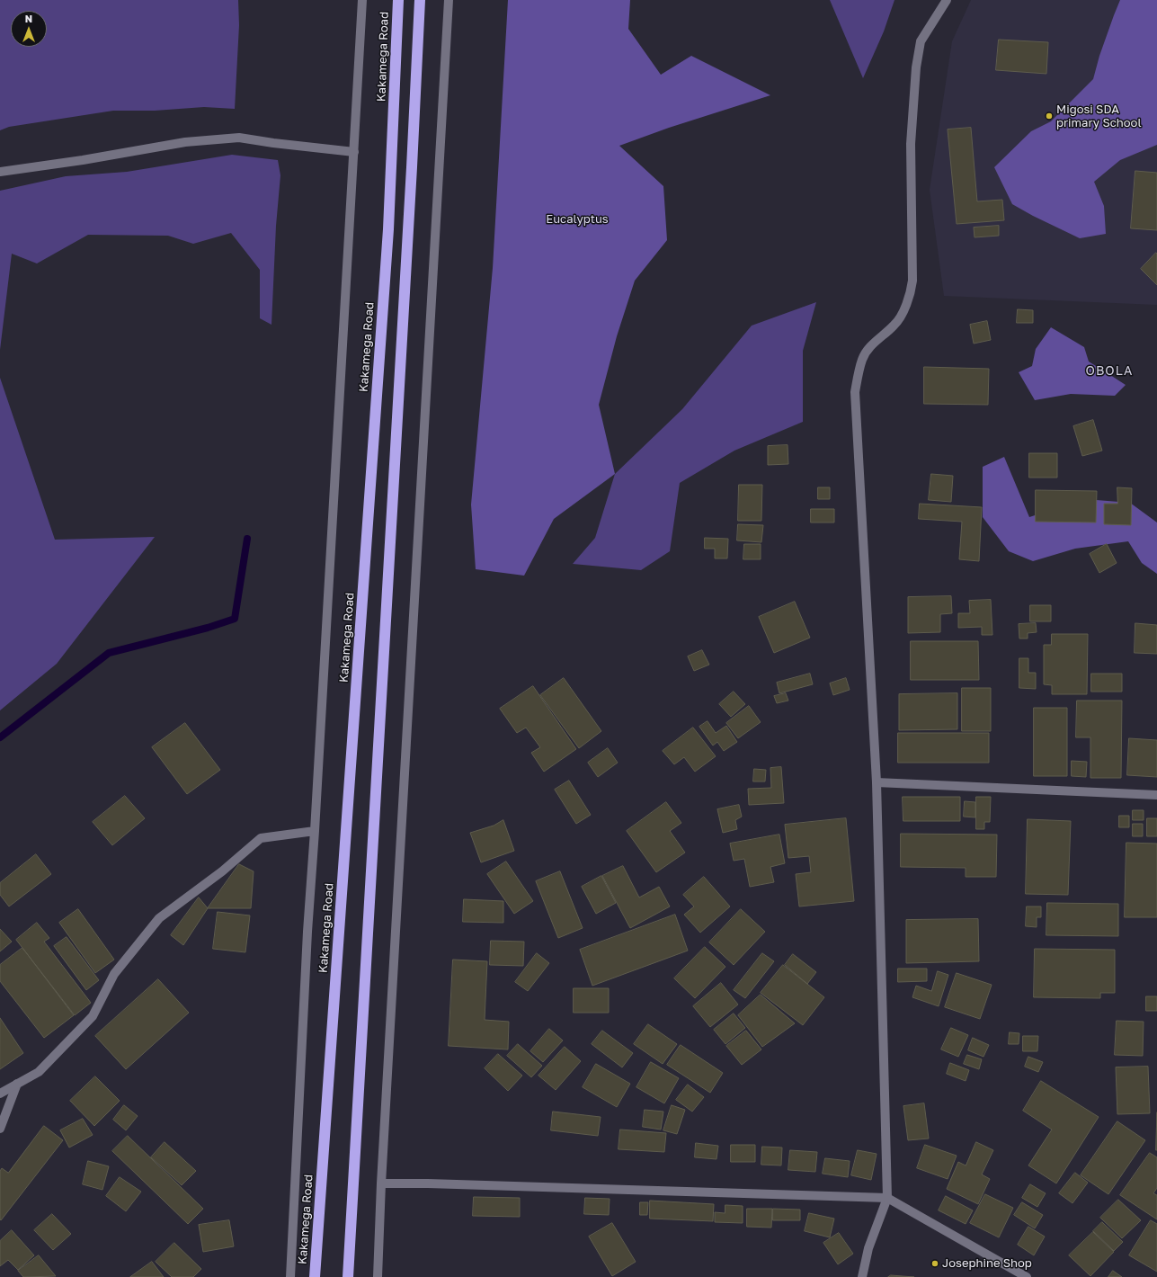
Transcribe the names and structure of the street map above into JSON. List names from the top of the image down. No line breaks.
{"streets":{"highway":["Kakamega Road"]},"districts":["OBOLA"],"parks":["Eucalyptus"],"places":["Migosi SDA primary School","Josephine Shop"],"north":"top"}
